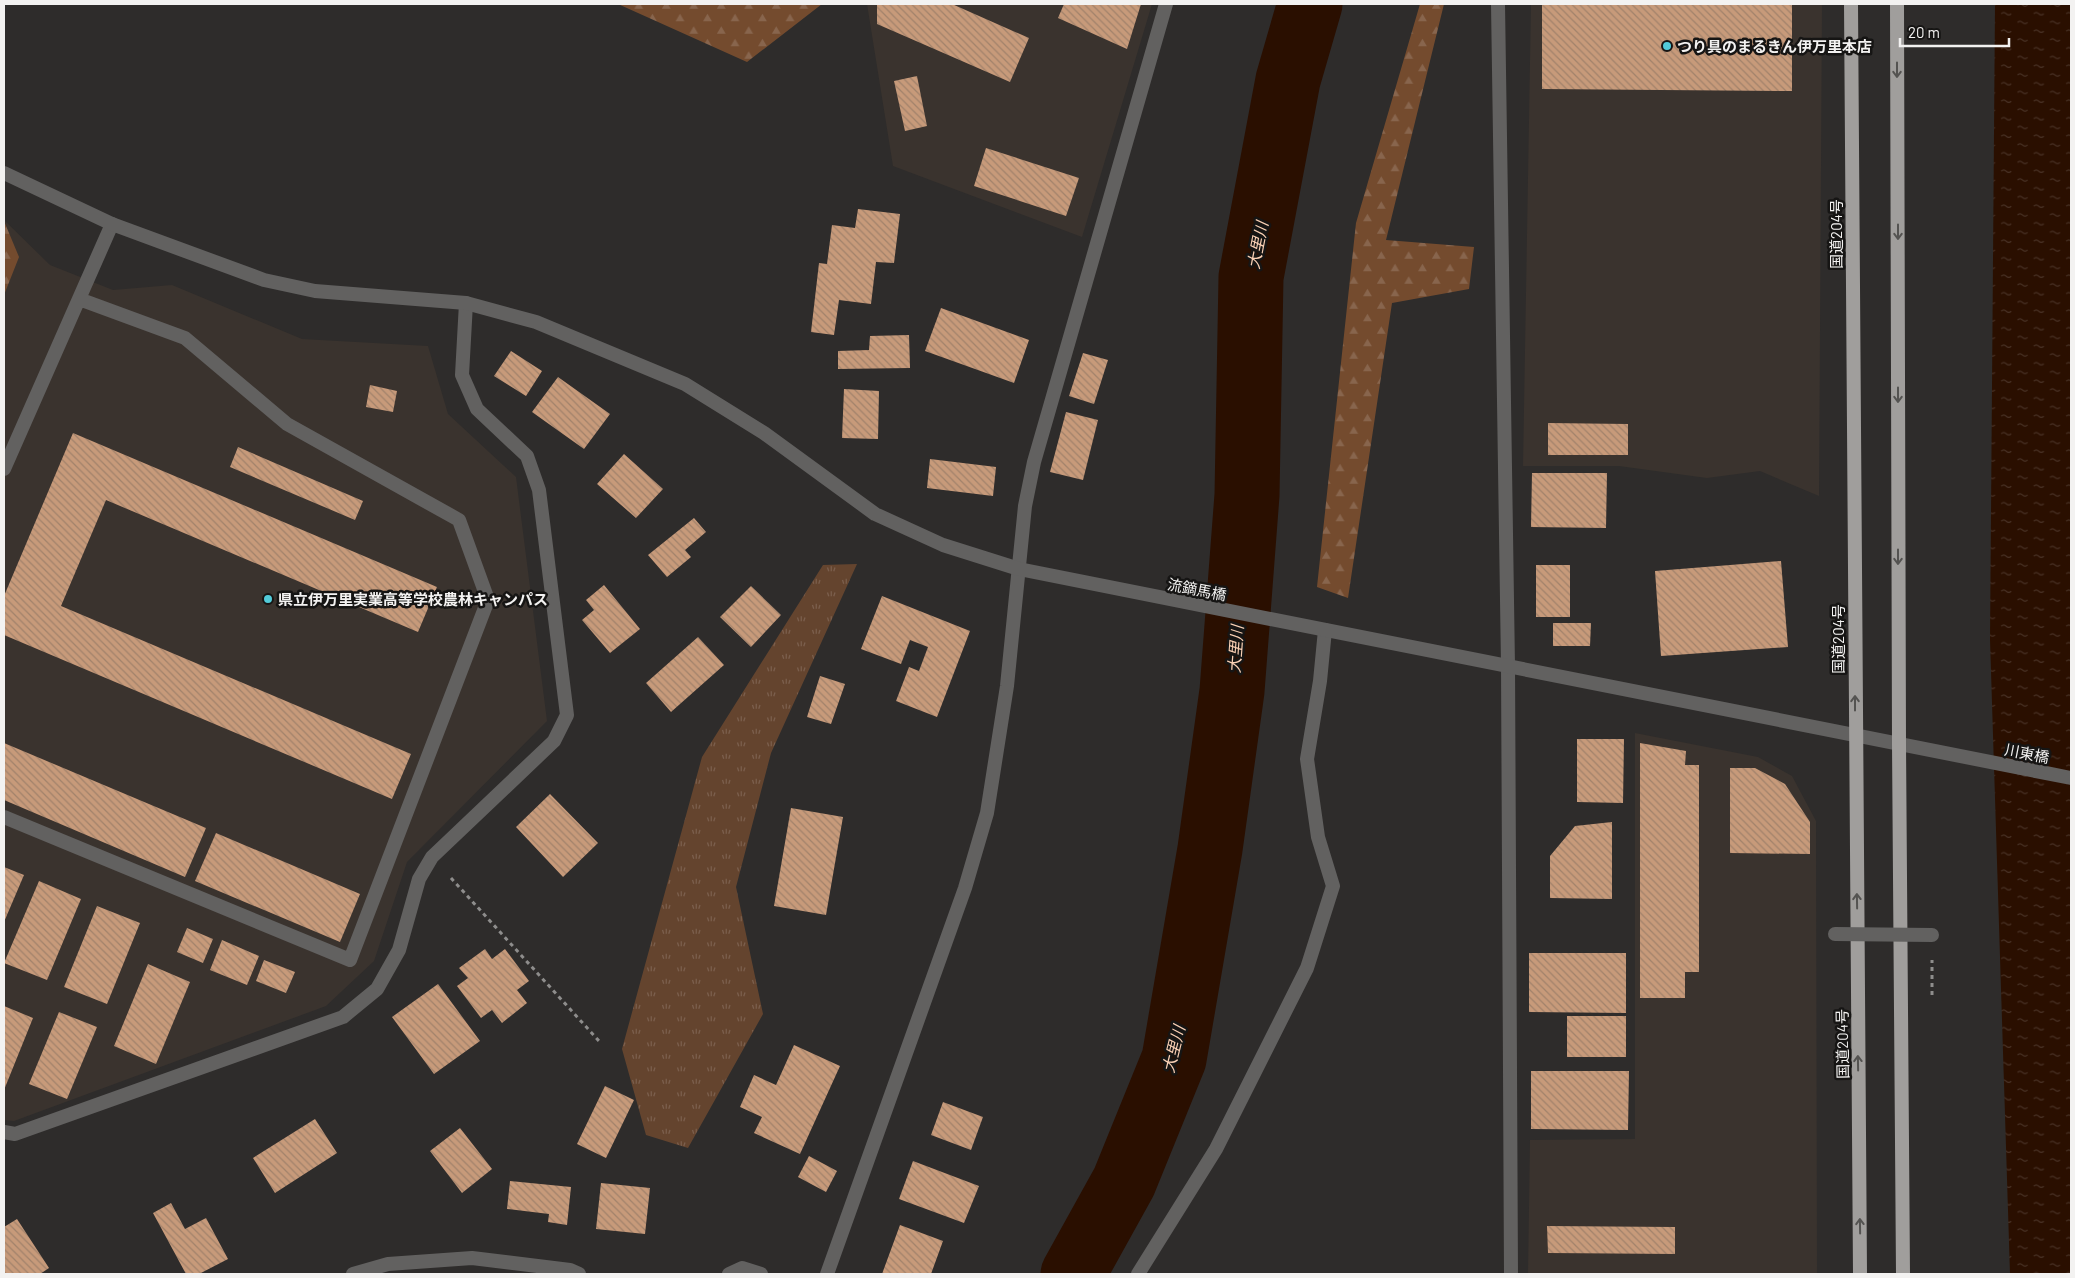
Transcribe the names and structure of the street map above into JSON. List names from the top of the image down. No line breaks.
{"streets":{"highway":["国道204号"],"street":["流鏑馬橋","川東橋"]},"crossings":[["国道204号","川東橋"],["流鏑馬橋","川東橋"]],"water":["大里川"],"places":["つり具のまるきん伊万里本店","県立伊万里実業高等学校農林キャンパス"],"scale_bar":"20 m"}
